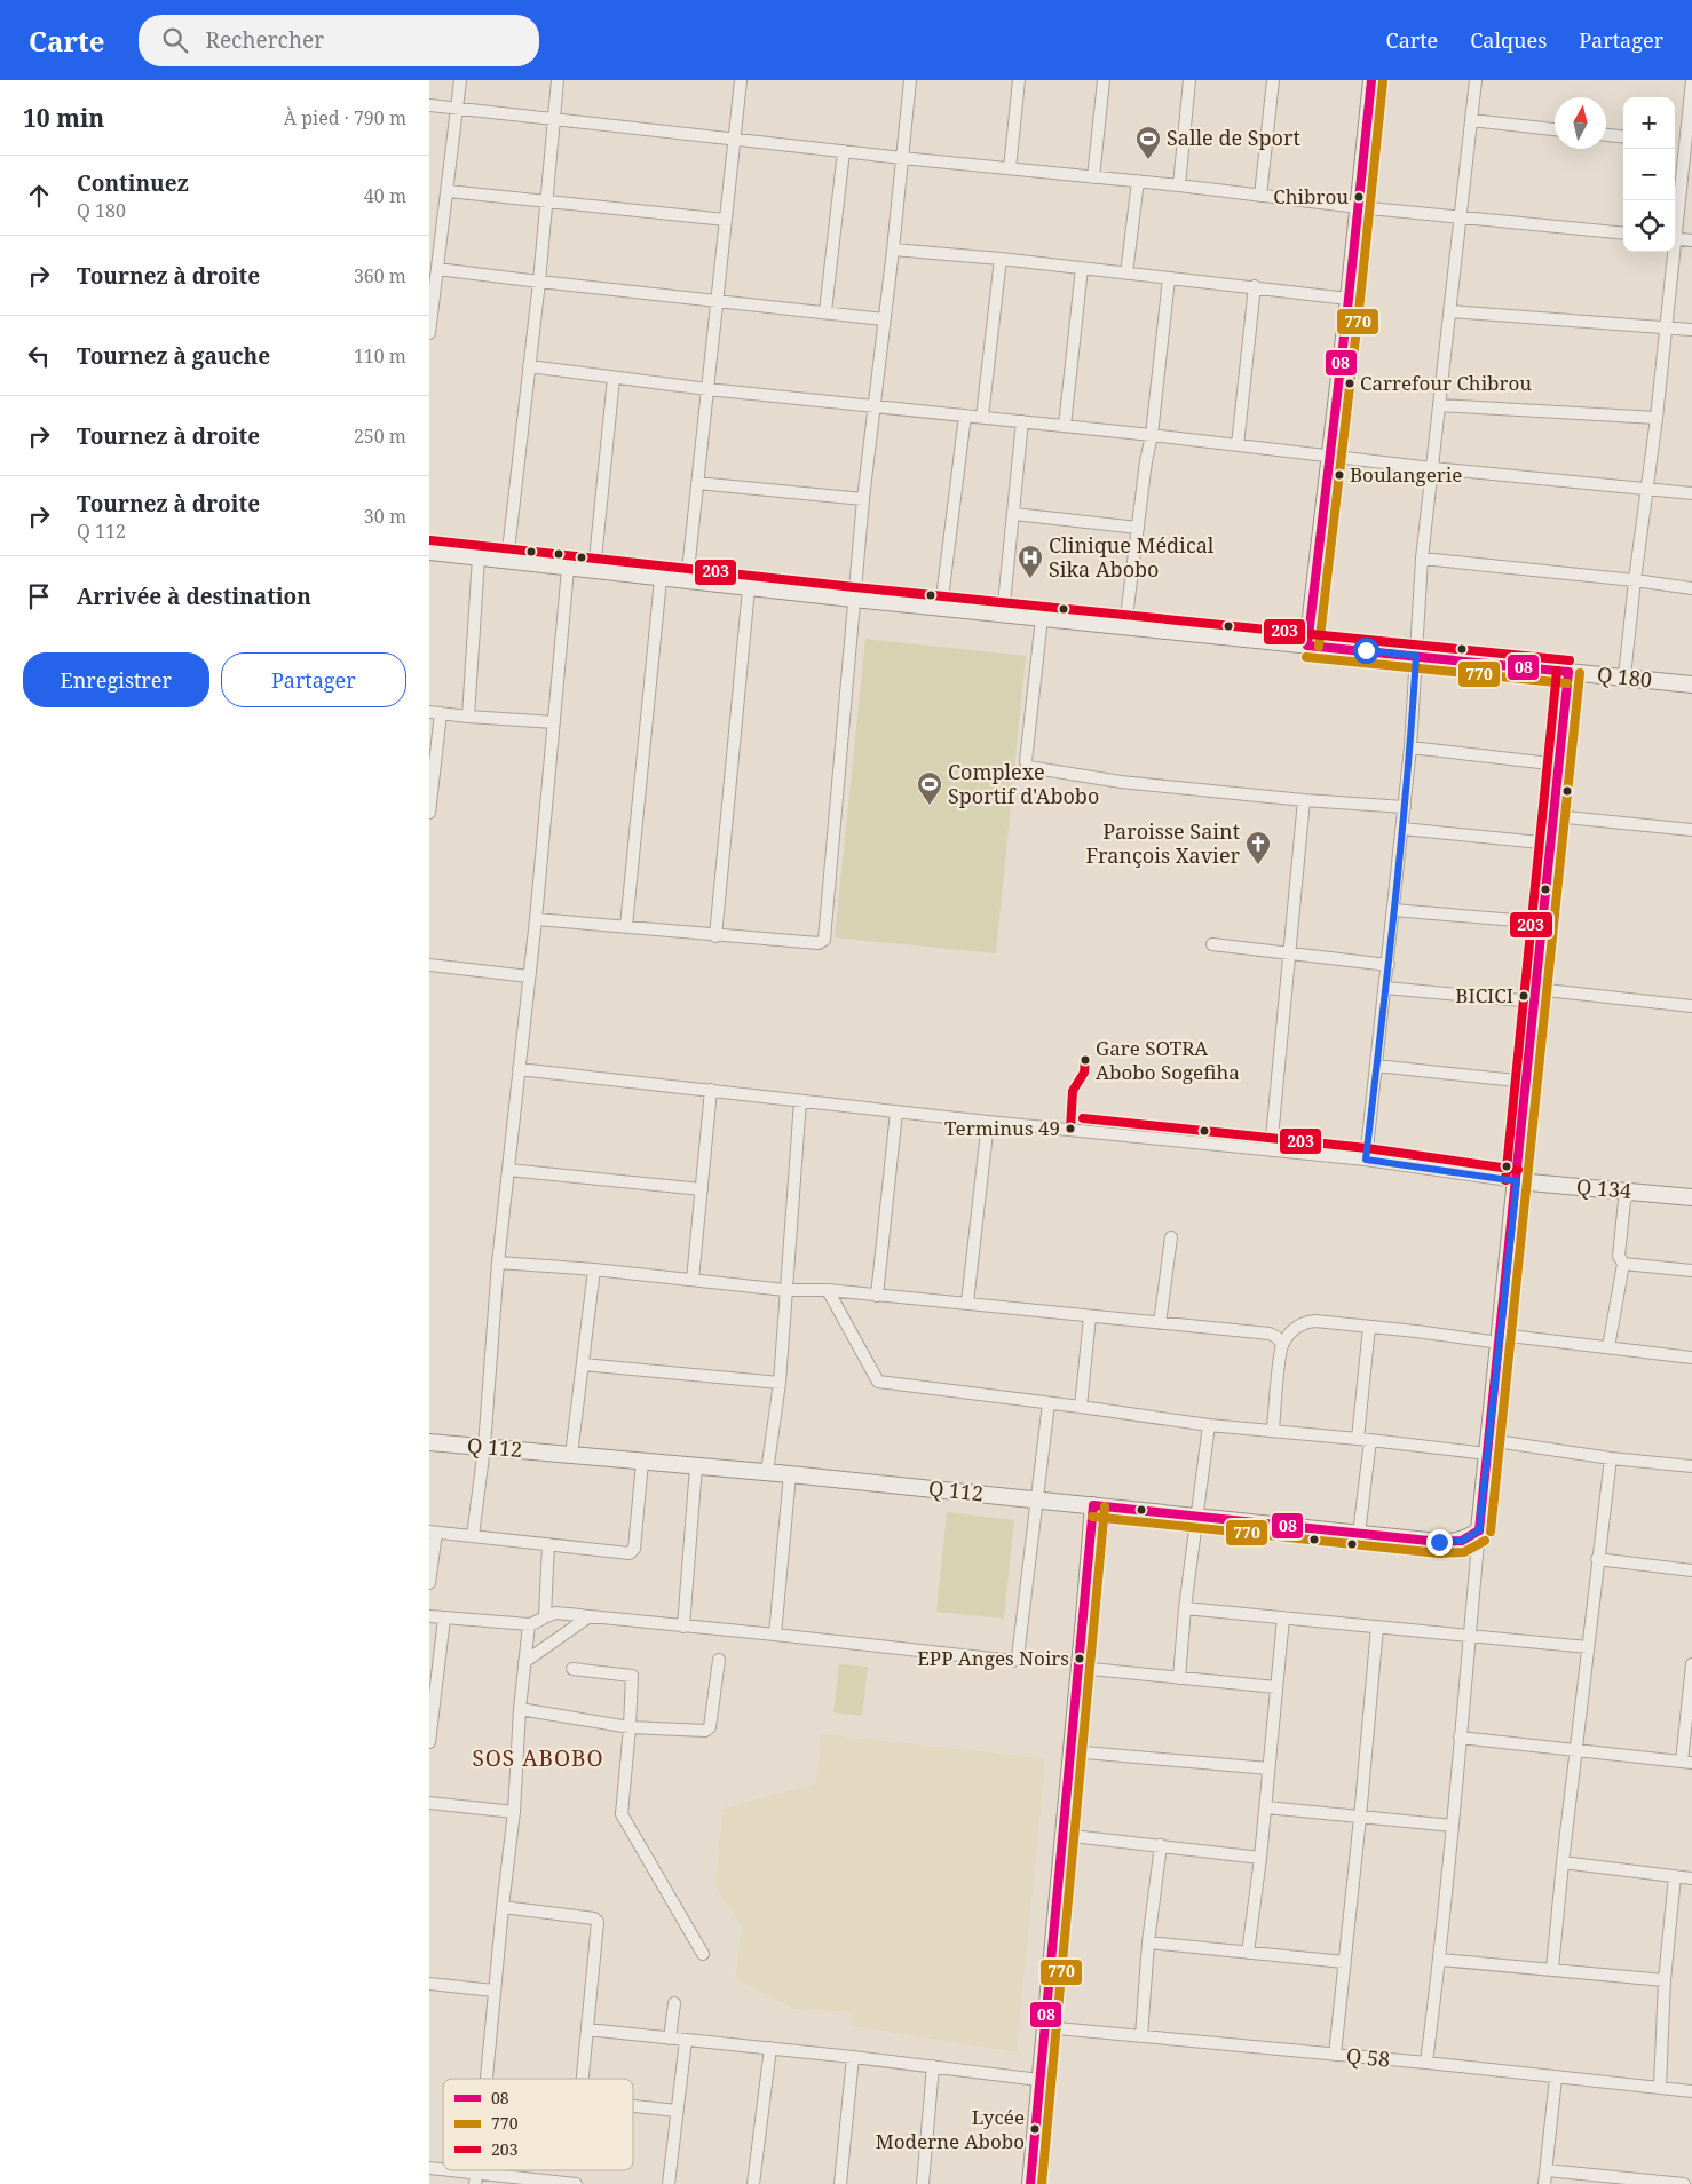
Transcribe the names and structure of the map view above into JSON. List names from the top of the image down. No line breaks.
{"streets":{"street":["Q 180","Q 134","Q 112","Q 58"]},"districts":["SOS ABOBO"],"places":{"sports":["Salle de Sport","Complexe Sportif d'Abobo"],"other":["Chibrou","Carrefour Chibrou","Boulangerie","BICICI","Gare SOTRA Abobo Sogefiha","Terminus 49","EPP Anges Noirs","Lycée Moderne Abobo"],"hospital":["Clinique Médical Sika Abobo"],"church":["Paroisse Saint François Xavier"]},"lines":["transit line 08","transit line 770","transit line 203"],"legend":["08","770","203"],"north":"top","page":{"header":"Carte","search":"Rechercher","nav":["Carte","Calques","Partager"],"heading":["10 min","À pied · 790 m"],"map_buttons":["+","−"],"list":[["Continuez","Q 180","40 m"],["Tournez à droite","360 m"],["Tournez à gauche","110 m"],["Tournez à droite","250 m"],["Tournez à droite","Q 112","30 m"],"Arrivée à destination"],"buttons":["Enregistrer","Partager"]}}
